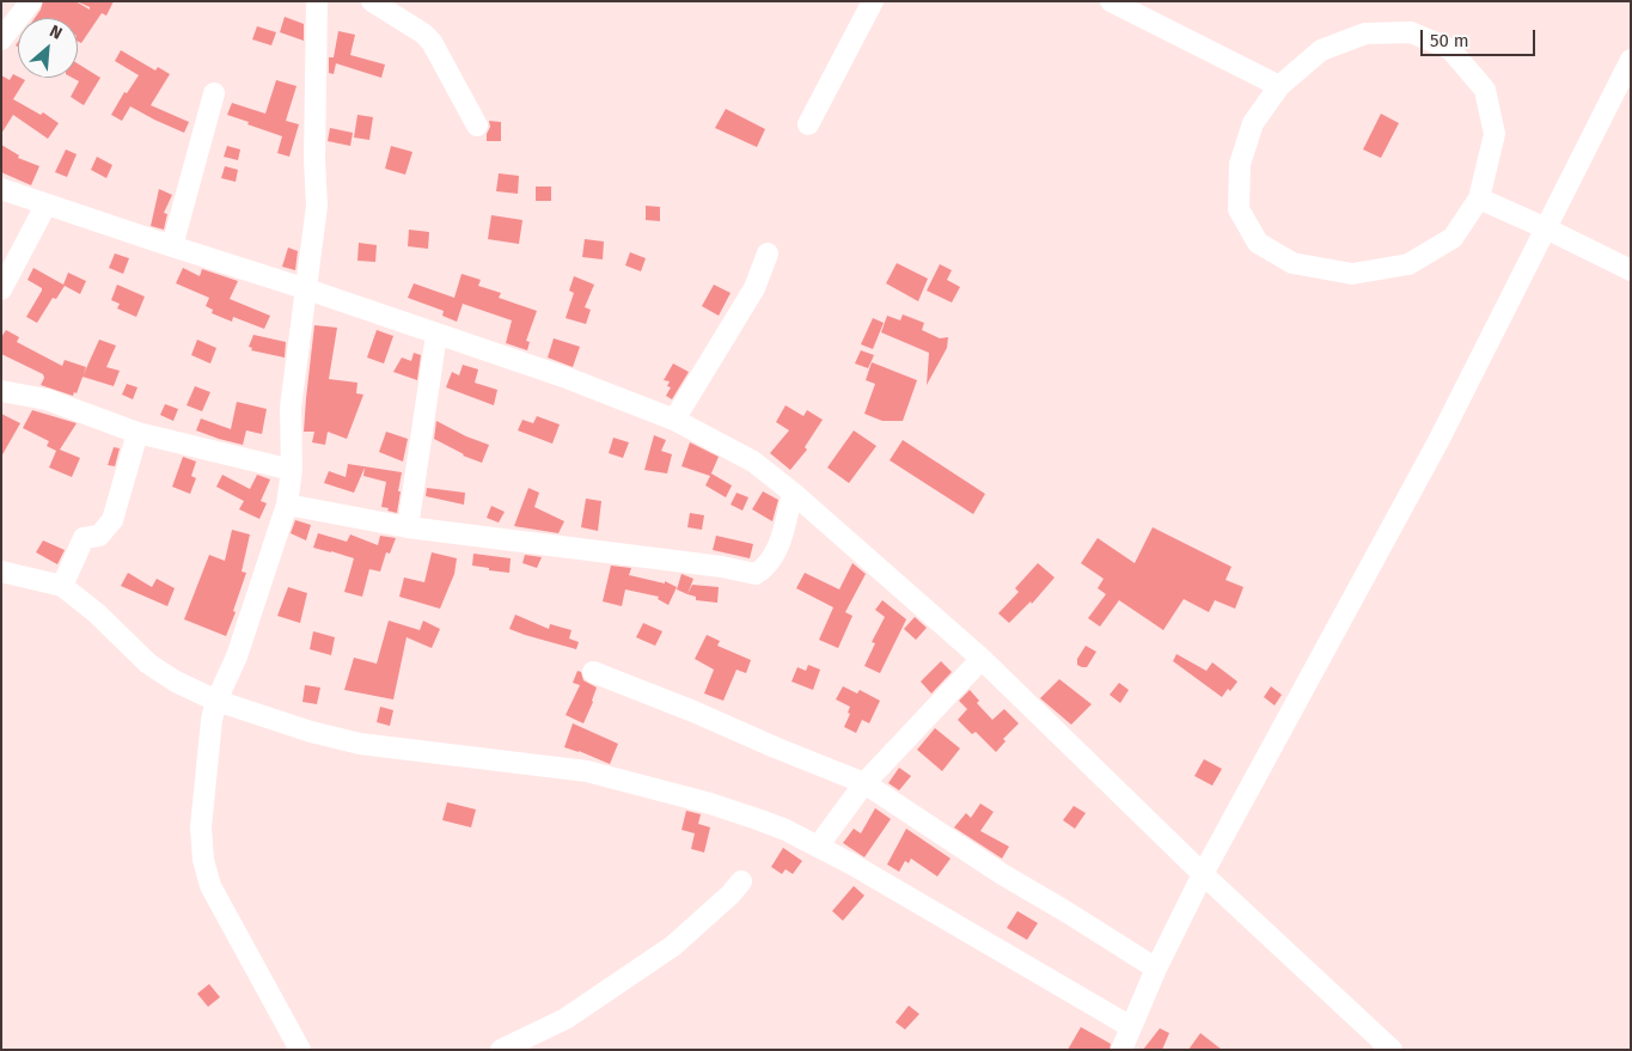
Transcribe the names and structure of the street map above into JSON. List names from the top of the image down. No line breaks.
{"scale_bar":"50 m","north":"top right"}
